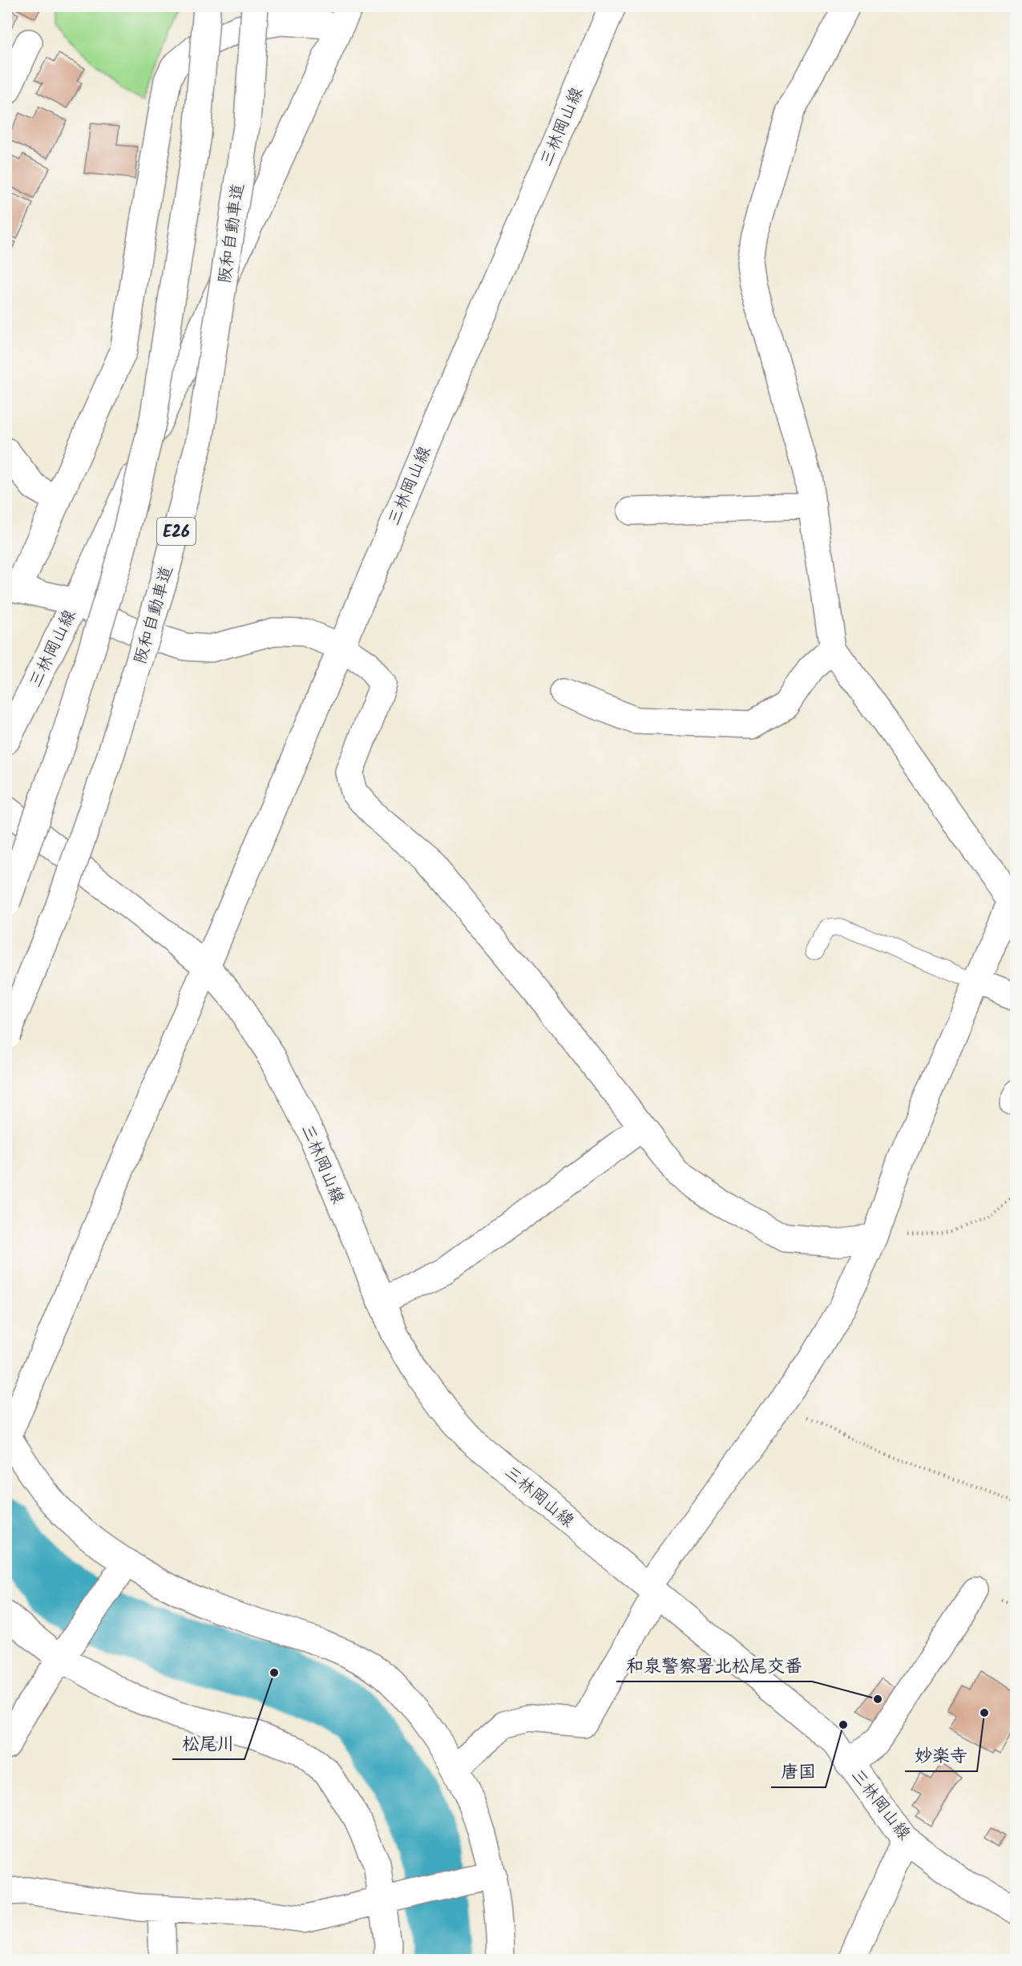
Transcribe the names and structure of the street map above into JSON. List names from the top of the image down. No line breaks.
{"streets":{"main road":["三林岡山線","阪和自動車道","E26"]},"places":["松尾川","和泉警察署北松尾交番","妙楽寺","唐国"]}
